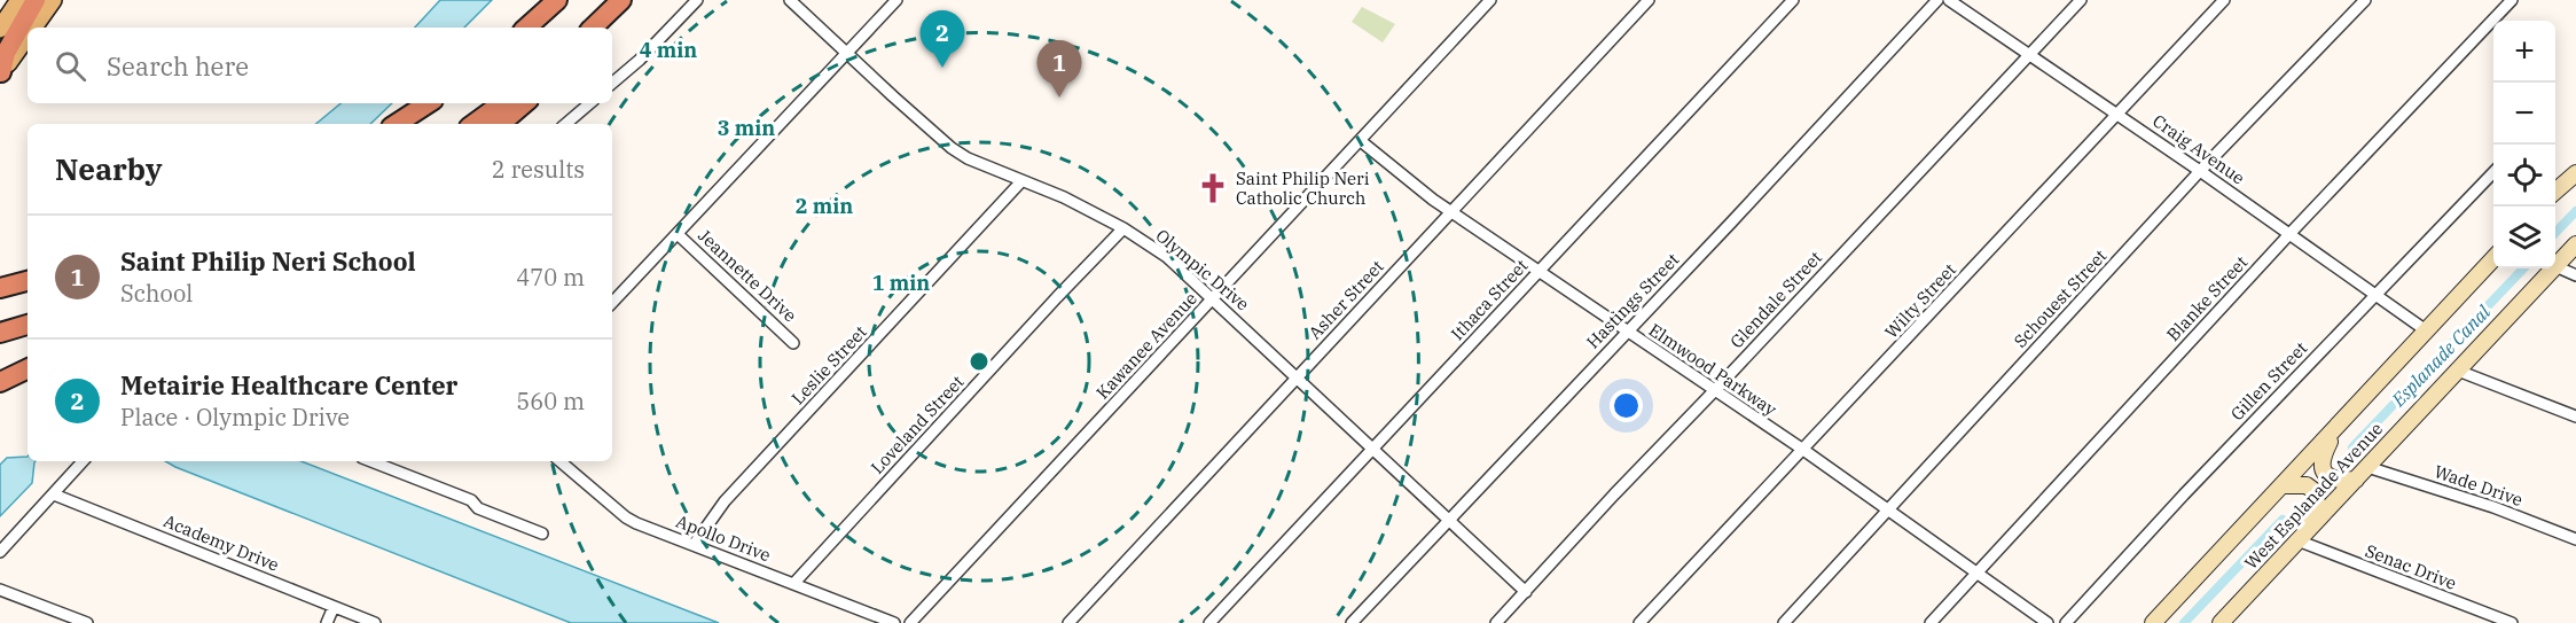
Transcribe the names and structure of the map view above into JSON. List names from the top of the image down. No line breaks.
{"streets":{"main road":["West Esplanade Avenue"],"street":["Craig Avenue","Olympic Drive","Jeannette Drive","Schouest Street","Blanke Street","Asher Street","Ithaca Street","Glendale Street","Hastings Street","Wilty Street","Kawanee Avenue","Leslie Street","Elmwood Parkway","Gillen Street","Loveland Street","Wade Drive","Apollo Drive","Academy Drive","Senac Drive"]},"crossings":[["Craig Avenue","Schouest Street"],["Craig Avenue","Blanke Street"],["Craig Avenue","Glendale Street"],["Craig Avenue","Wilty Street"],["Craig Avenue","Gillen Street"],["Craig Avenue","West Esplanade Avenue"],["Olympic Drive","Asher Street"],["Olympic Drive","Ithaca Street"],["Olympic Drive","Glendale Street"],["Olympic Drive","Hastings Street"],["Olympic Drive","Kawanee Avenue"],["Olympic Drive","Leslie Street"],["Olympic Drive","Loveland Street"],["Schouest Street","Elmwood Parkway"],["Blanke Street","Elmwood Parkway"],["Asher Street","Elmwood Parkway"],["Ithaca Street","Elmwood Parkway"],["Glendale Street","Elmwood Parkway"],["Hastings Street","Elmwood Parkway"],["Wilty Street","Elmwood Parkway"],["Kawanee Avenue","Elmwood Parkway"],["Leslie Street","Apollo Drive"],["Loveland Street","Apollo Drive"],["Wade Drive","West Esplanade Avenue"],["West Esplanade Avenue","Senac Drive"]],"water":["Esplanade Canal"],"places":{"church":["Saint Philip Neri Catholic Church"]},"page":{"pins":["2","1"],"map_buttons":["+","−"],"search":"Search here","heading":["Nearby","2 results"],"list":[{"mark":"1","name":"Saint Philip Neri School","note":"School","value":"470 m"},{"mark":"2","name":"Metairie Healthcare Center","note":"Place · Olympic Drive","value":"560 m"}]},"rings":["4 min","3 min","2 min","1 min"]}
